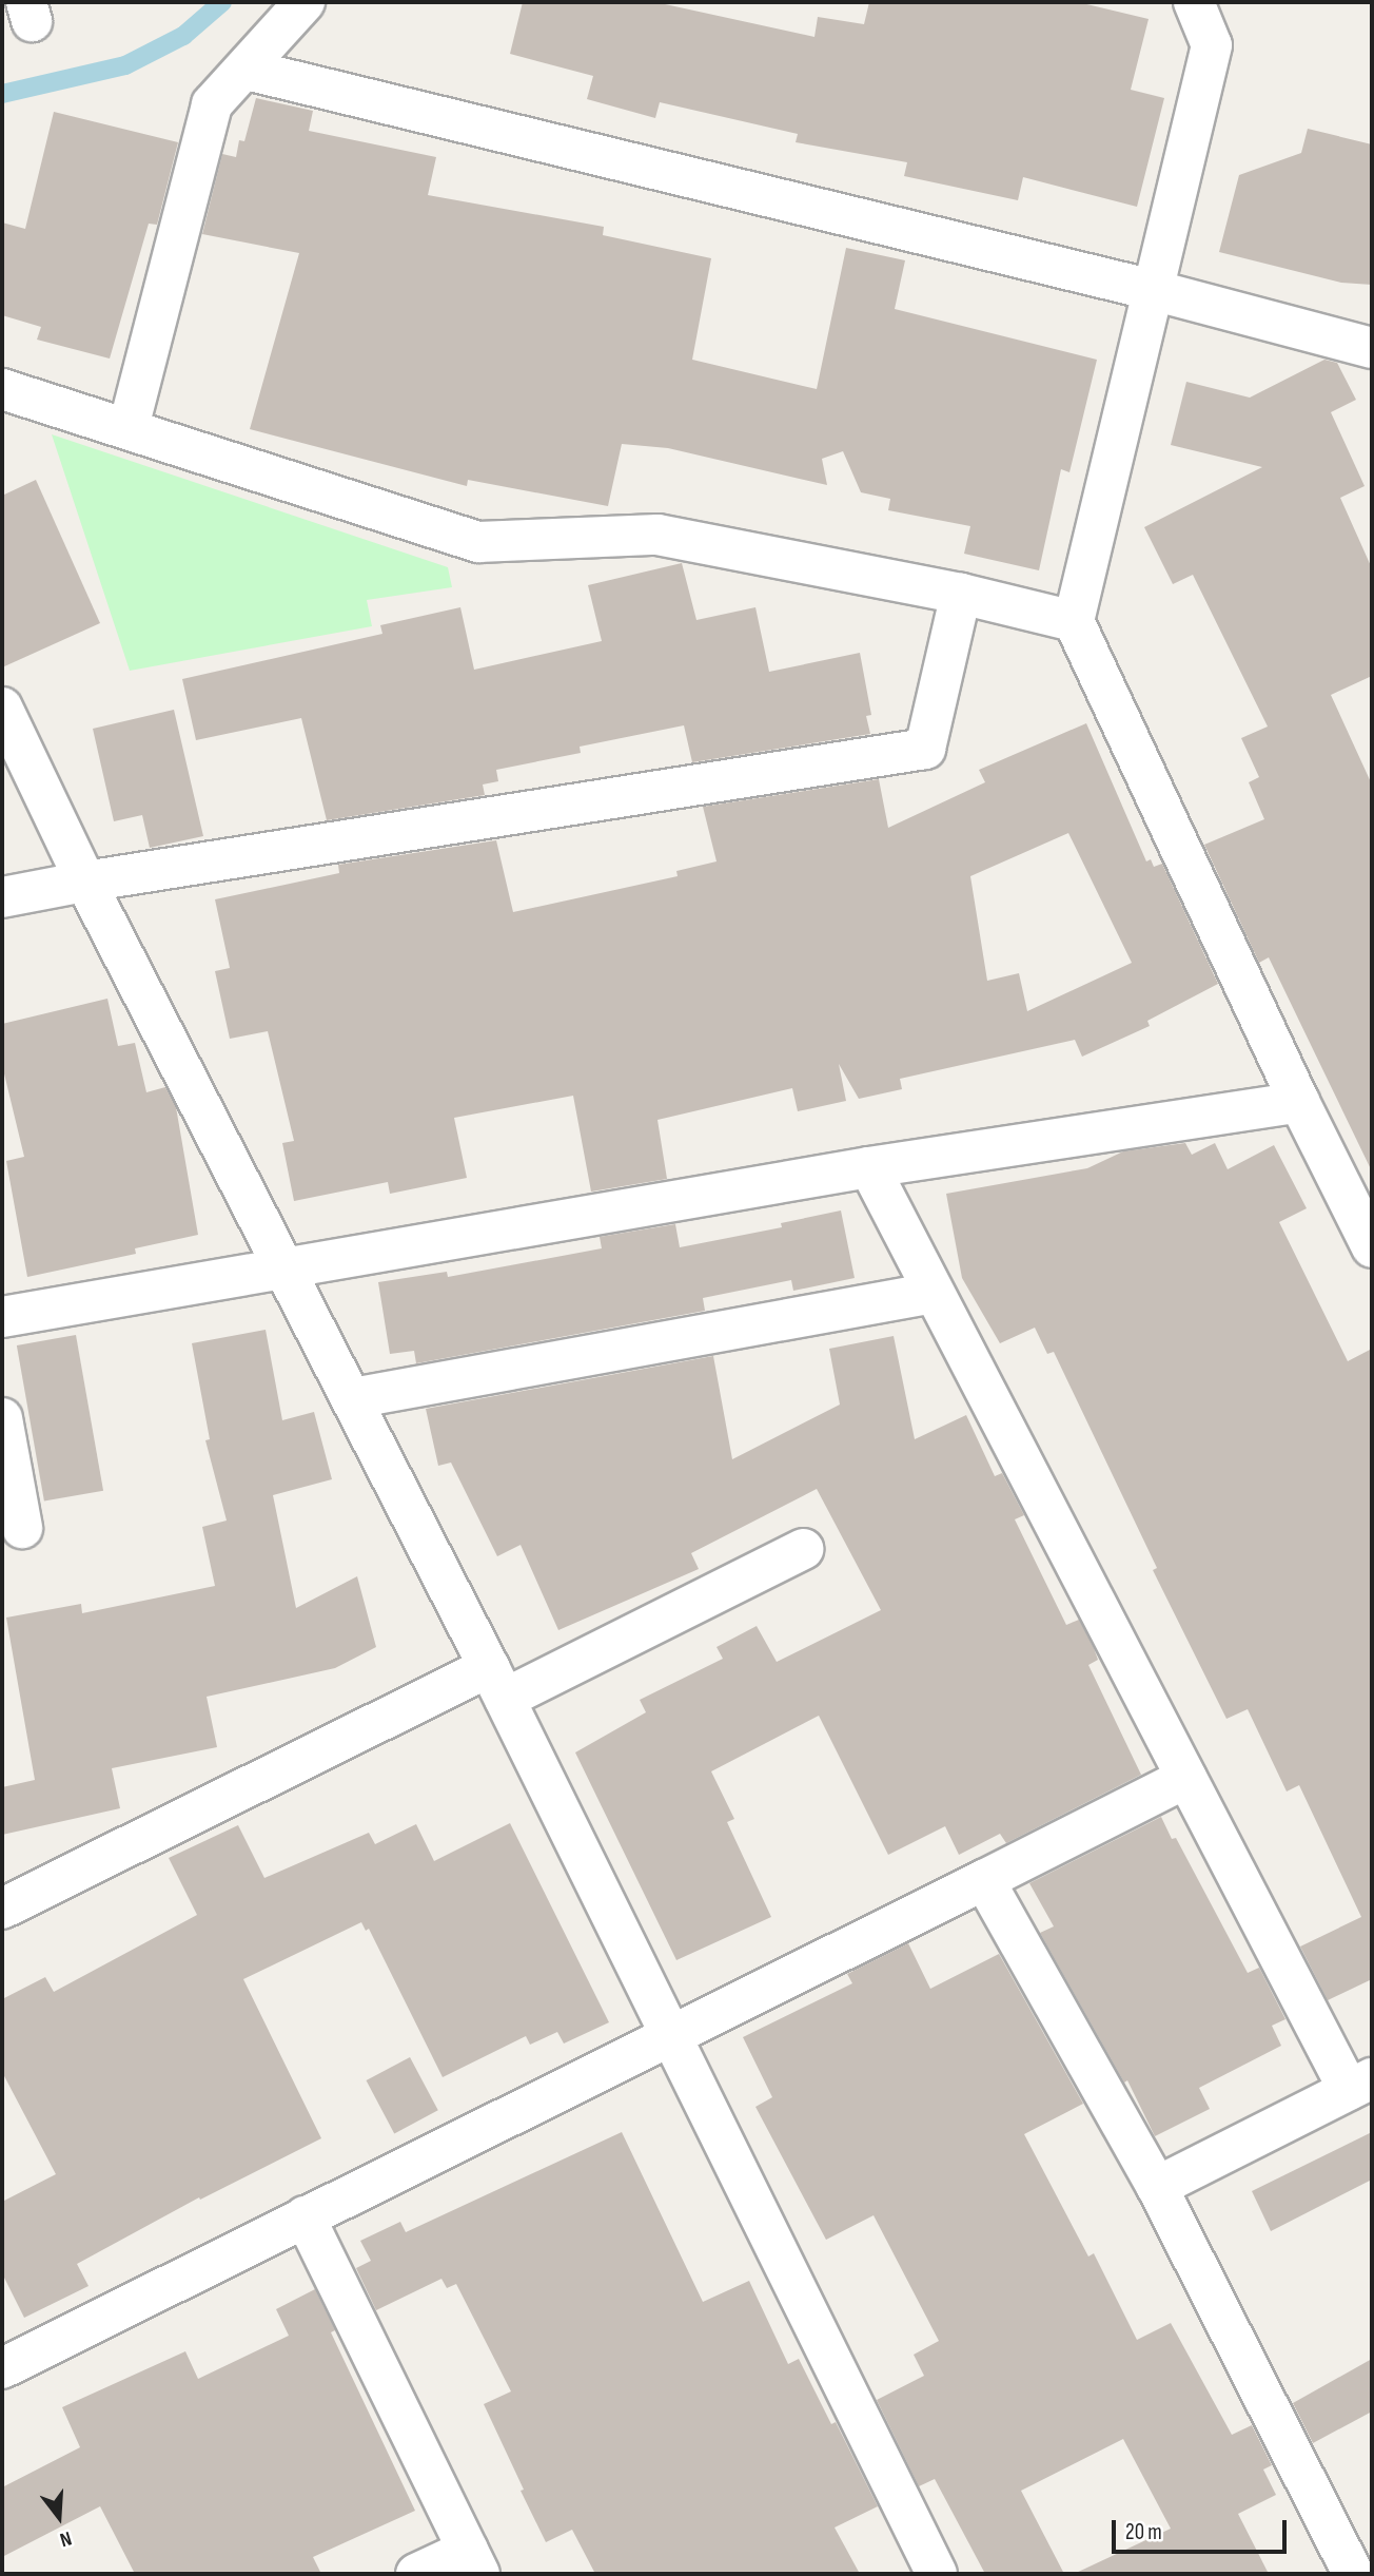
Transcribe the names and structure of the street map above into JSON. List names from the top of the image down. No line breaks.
{"scale_bar":"20 m","north":"bottom"}
